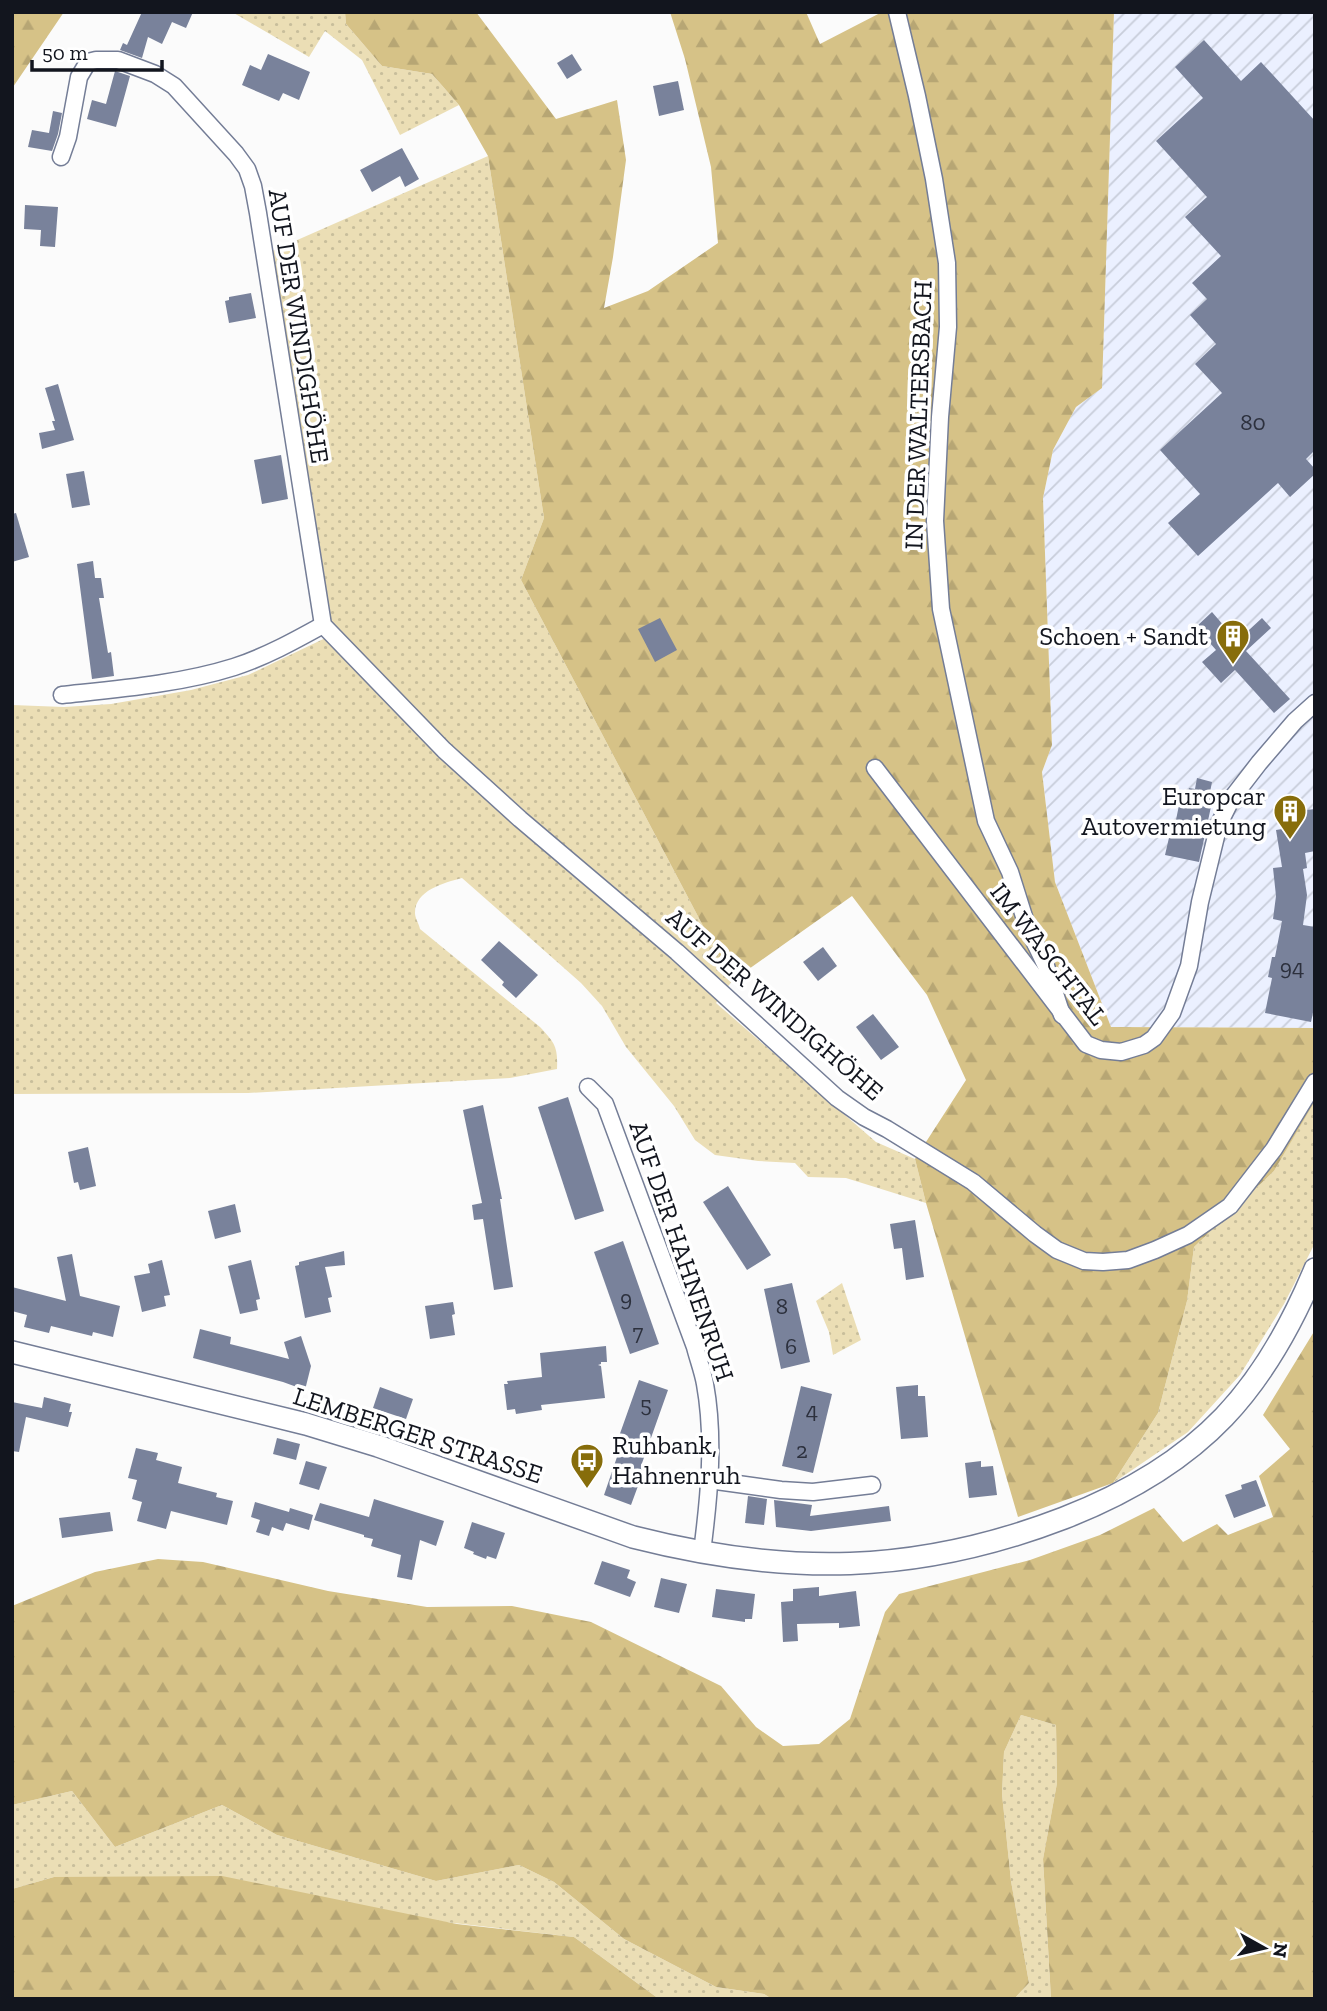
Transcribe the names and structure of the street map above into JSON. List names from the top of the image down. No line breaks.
{"streets":{"main road":["LEMBERGER STRASSE"],"street":["AUF DER WINDIGHÖHE","IN DER WALTERSBACH","IM WASCHTAL","AUF DER HAHNENRUH"]},"crossings":[["IN DER WALTERSBACH","IM WASCHTAL"],["AUF DER HAHNENRUH","LEMBERGER STRASSE"]],"places":{"building":["Schoen + Sandt","Europcar Autovermietung"],"bus stop":["Ruhbank, Hahnenruh"]},"house_numbers":["80","94","9","8","7","6","5","4","2"],"scale_bar":"50 m","north":"right"}
